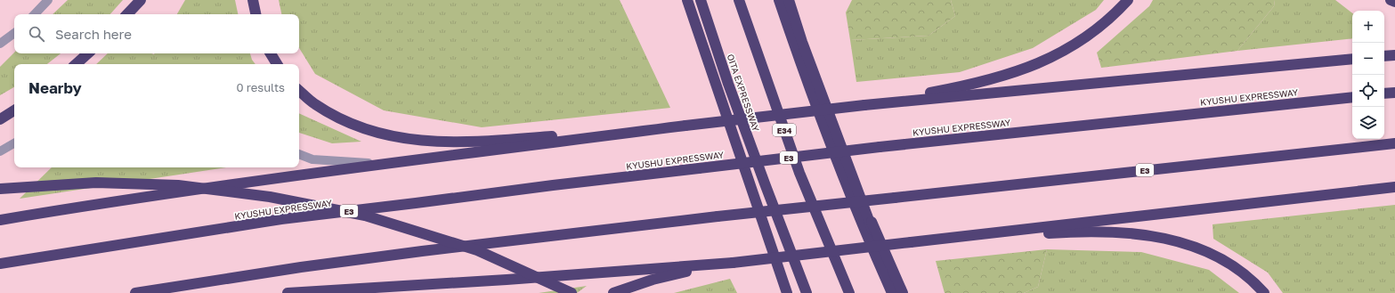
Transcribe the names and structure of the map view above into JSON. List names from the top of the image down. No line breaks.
{"streets":{"highway":["OITA EXPRESSWAY","KYUSHU EXPRESSWAY","E34","E3"]},"page":{"map_buttons":["+","−"],"search":"Search here","heading":["Nearby","0 results"]}}
